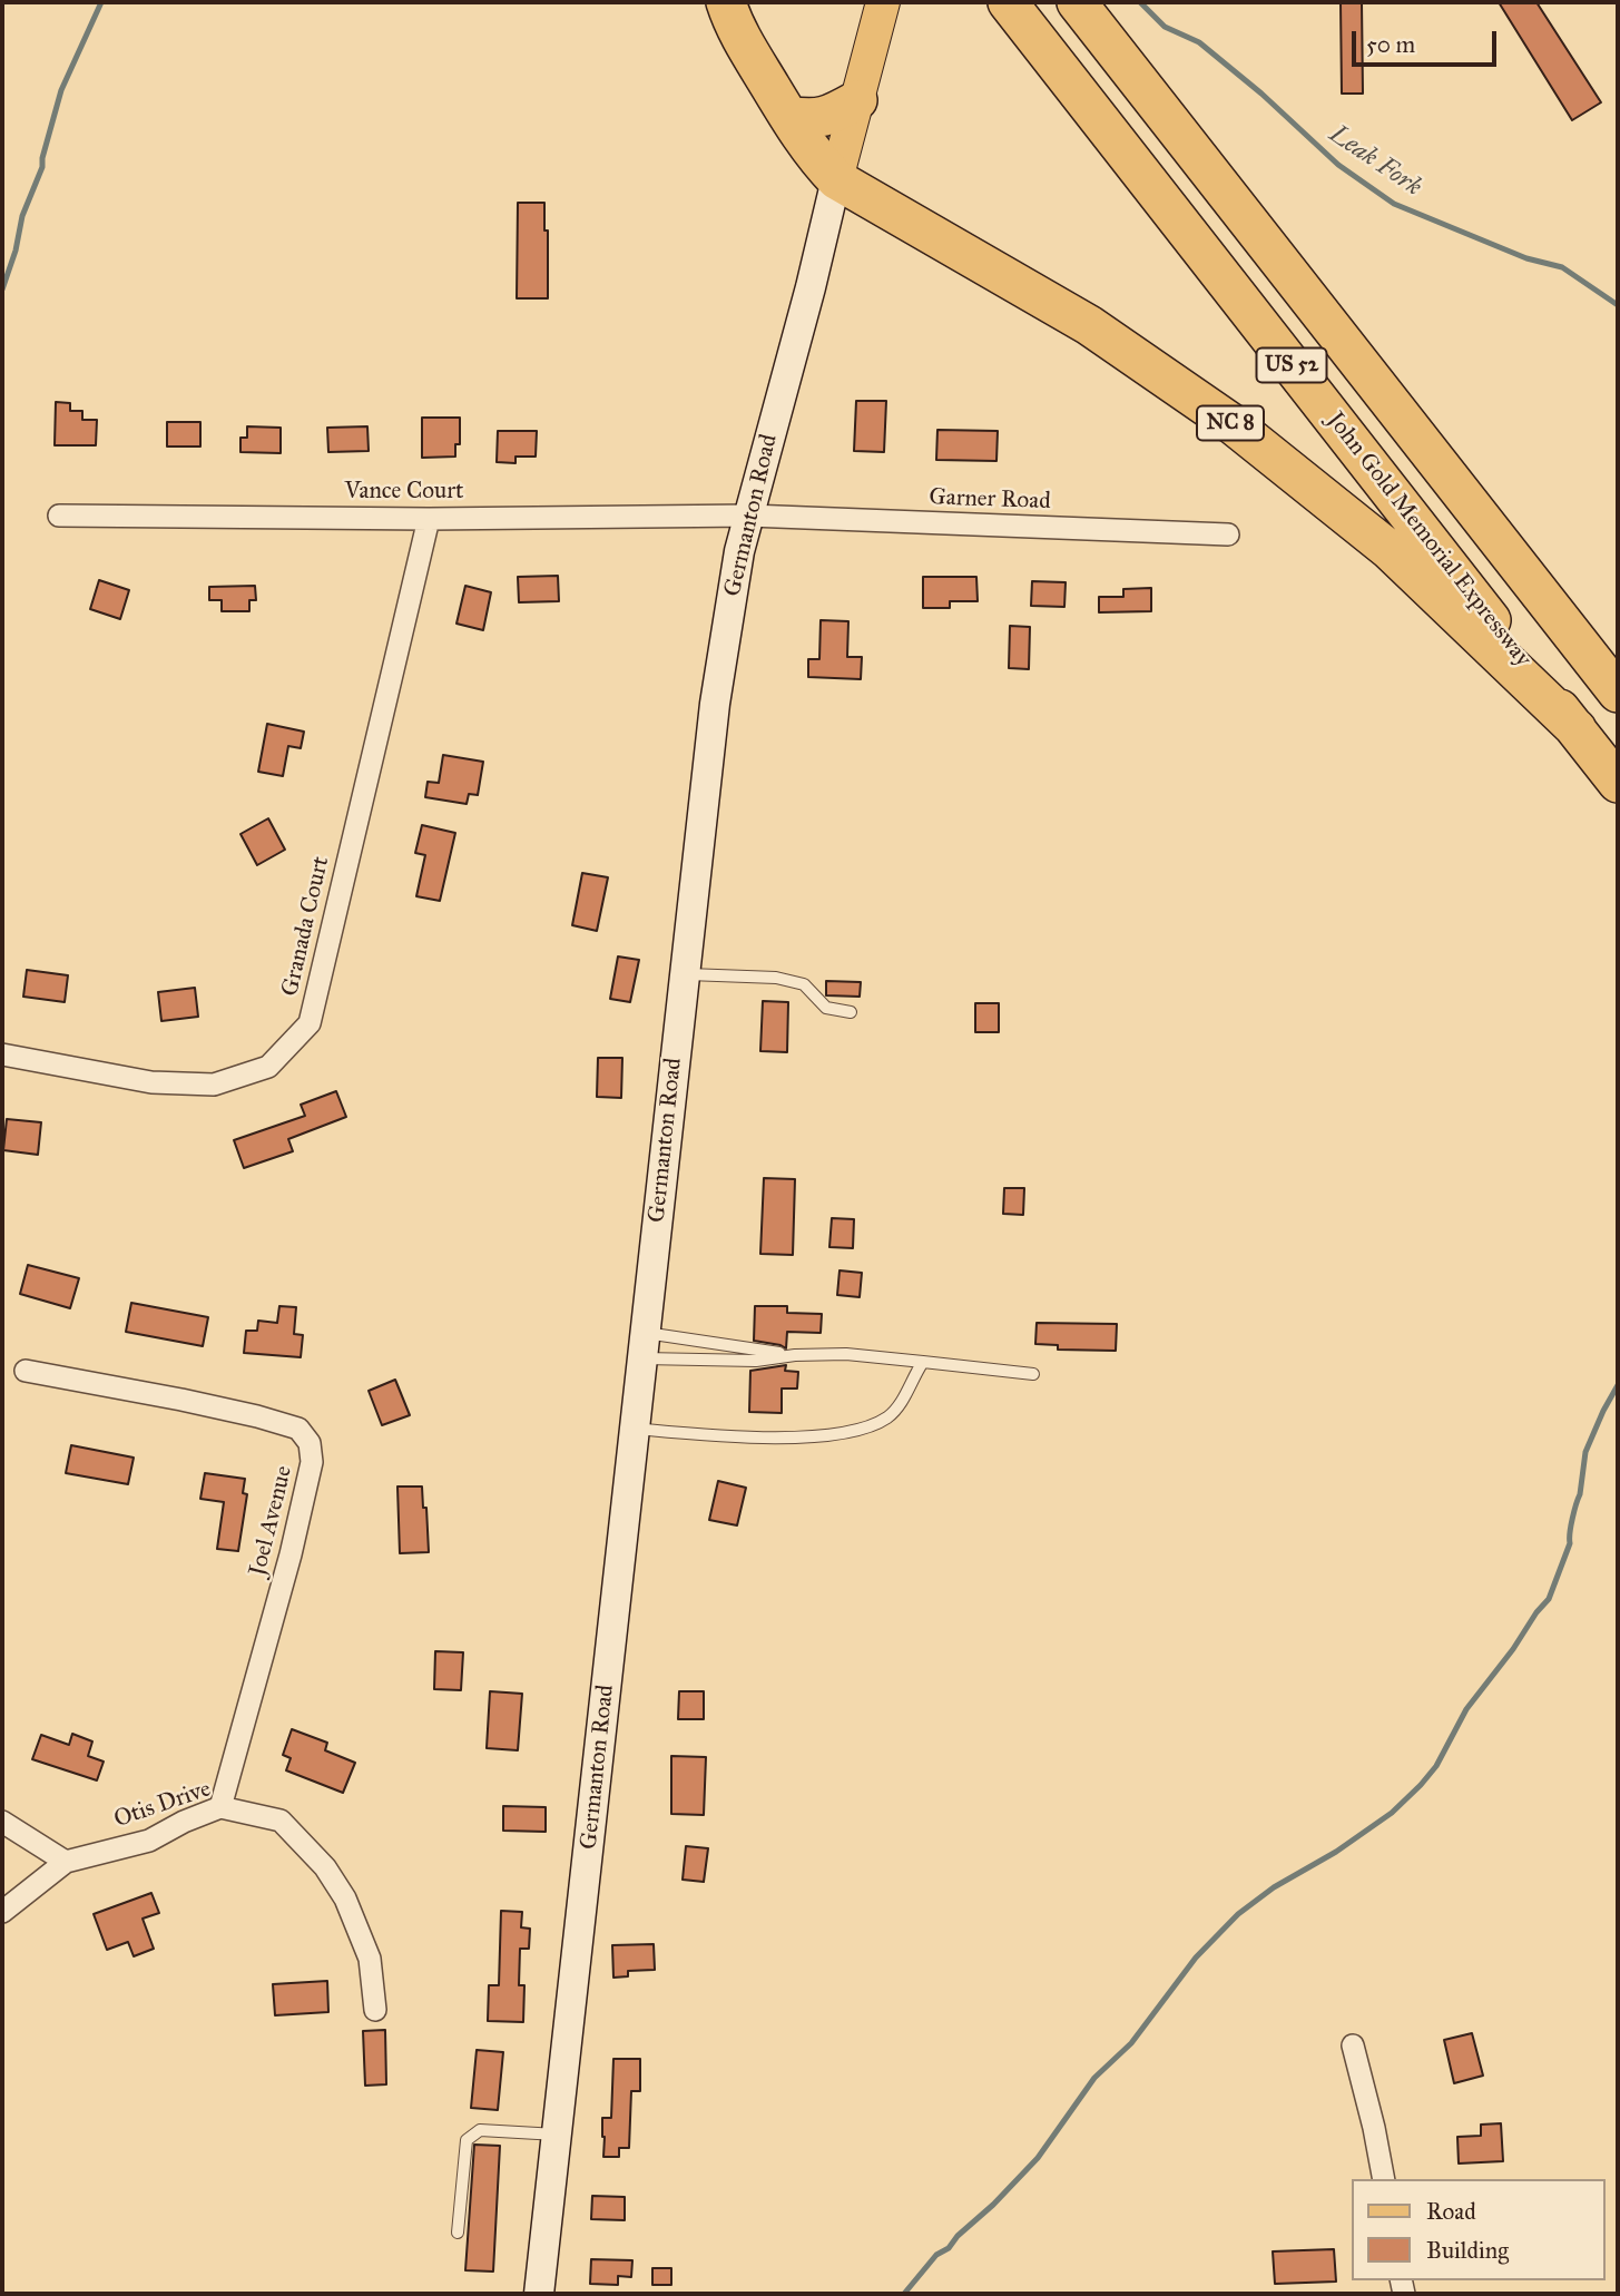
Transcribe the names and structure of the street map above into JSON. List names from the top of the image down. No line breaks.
{"streets":{"highway":["US 52","NC 8","John Gold Memorial Expressway"],"main road":["Germanton Road"],"street":["Vance Court","Garner Road","Granada Court","Joel Avenue","Otis Drive"]},"crossings":[["NC 8","Germanton Road"],["NC 8","John Gold Memorial Expressway"],["Vance Court","Garner Road"],["Vance Court","Germanton Road"],["Vance Court","Granada Court"],["Garner Road","Germanton Road"],["Joel Avenue","Otis Drive"]],"water":["Leak Fork"],"legend":["Road","Building"],"scale_bar":"50 m"}
